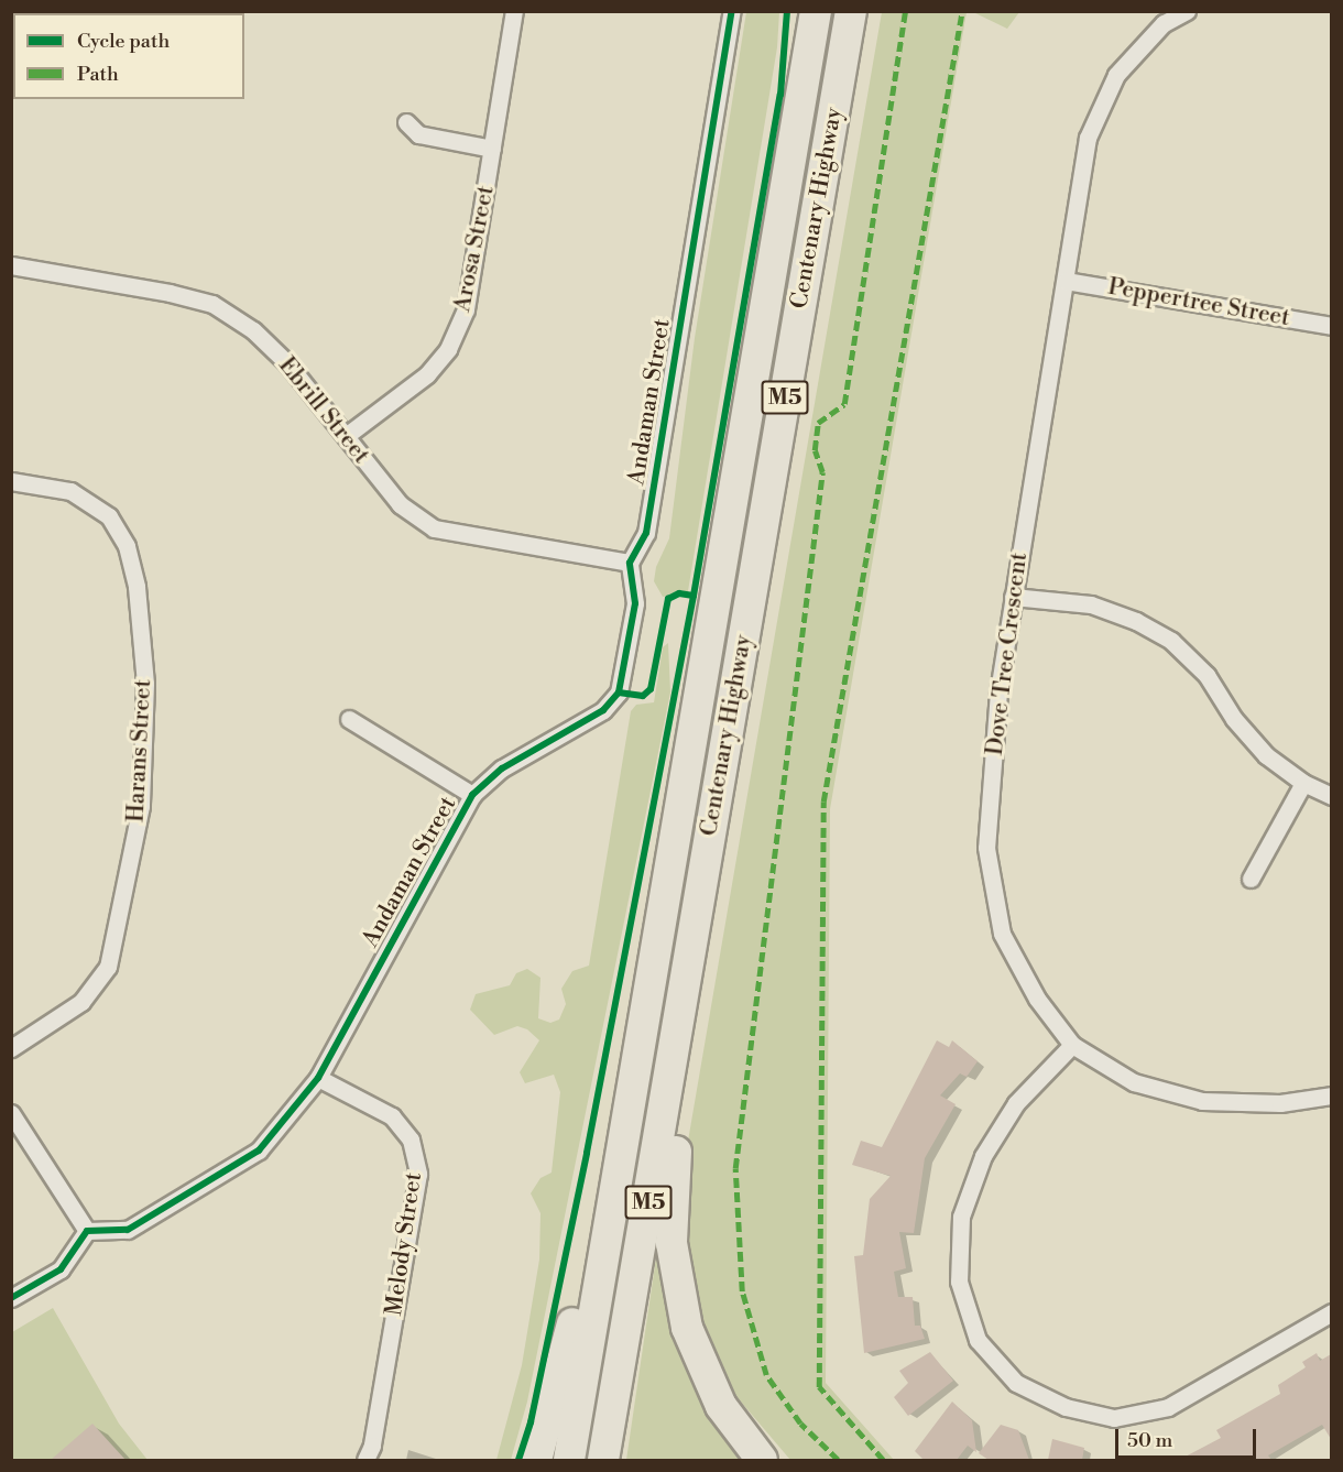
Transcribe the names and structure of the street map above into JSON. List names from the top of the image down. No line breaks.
{"streets":{"highway":["Centenary Highway","M5"],"street":["Arosa Street","Peppertree Street","Andaman Street","Ebrill Street","Dove Tree Crescent","Harans Street","Melody Street"]},"crossings":[["Arosa Street","Ebrill Street"],["Peppertree Street","Dove Tree Crescent"],["Andaman Street","Ebrill Street"],["Andaman Street","Melody Street"]],"legend":["Cycle path","Path"],"scale_bar":"50 m"}
